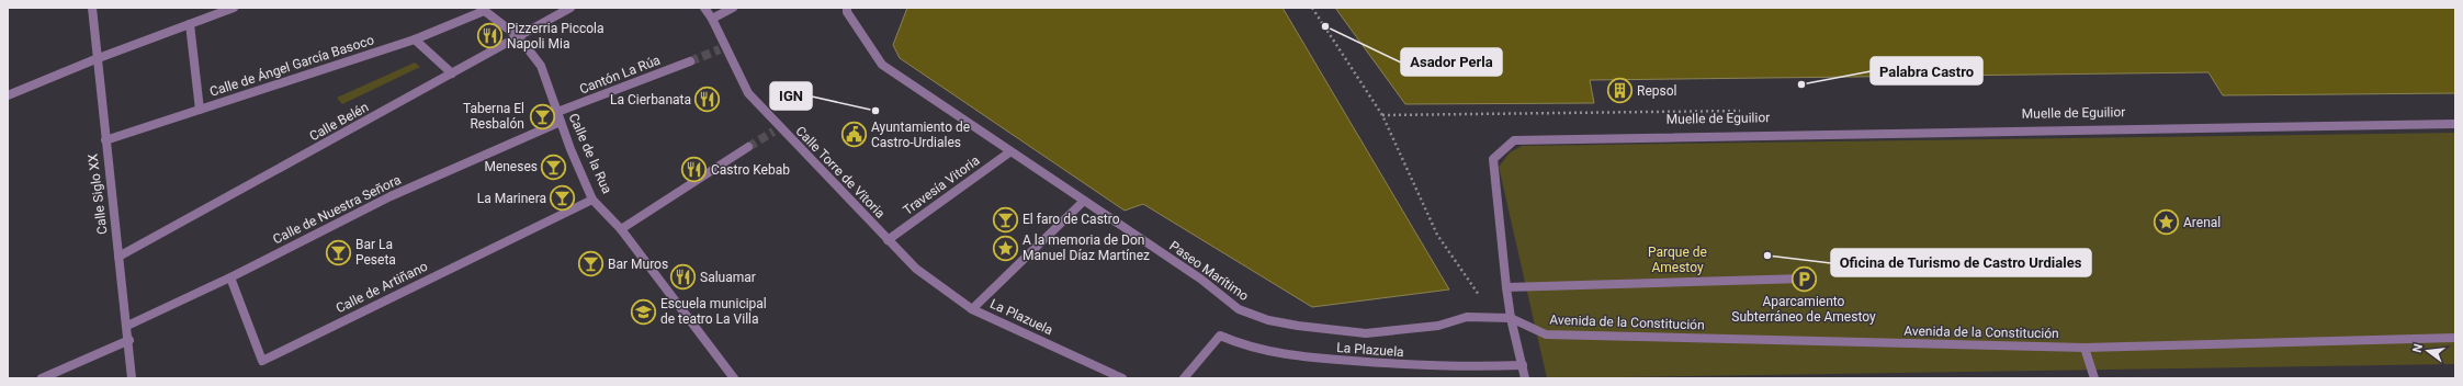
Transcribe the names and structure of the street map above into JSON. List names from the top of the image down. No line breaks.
{"streets":{"street":["Calle de Ángel García Basoco","Cantón La Rúa","Calle Belén","Calle de la Rua","Calle Torre de Vitoria","Travesía Vitoria","Calle Siglo XX","Calle de Nuestra Señora","Paseo Marítimo","Calle de Artiñano","La Plazuela","Avenida de la Constitución"]},"crossings":[["Calle de Ángel García Basoco","Calle de la Rua"],["Calle de Ángel García Basoco","Calle Siglo XX"],["Cantón La Rúa","Calle de la Rua"],["Calle Belén","Calle de la Rua"],["Calle Belén","Calle Siglo XX"],["Calle de la Rua","Calle de Nuestra Señora"],["Calle de la Rua","Calle de Artiñano"],["Calle Torre de Vitoria","Travesía Vitoria"],["Calle Torre de Vitoria","La Plazuela"],["Travesía Vitoria","Paseo Marítimo"],["Calle Siglo XX","Calle de Nuestra Señora"],["Calle de Nuestra Señora","Calle de Artiñano"],["Paseo Marítimo","Avenida de la Constitución"]],"parks":["Parque de Amestoy"],"places":{"other":["Asador Perla","Palabra Castro","IGN","Oficina de Turismo de Castro Urdiales"],"restaurant":["Pizzerria Piccola Napoli Mia","La Cierbanata","Castro Kebab","Saluamar"],"building":["Repsol"],"bar":["Taberna El Resbalón","Meneses","La Marinera","El faro de Castro","Bar La Peseta","Bar Muros"],"public building":["Ayuntamiento de Castro-Urdiales"],"place":["Arenal","A la memoria de Don Manuel Díaz Martínez"],"parking":["Aparcamiento Subterráneo de Amestoy"],"school or university":["Escuela municipal de teatro La Villa"]},"north":"left"}
